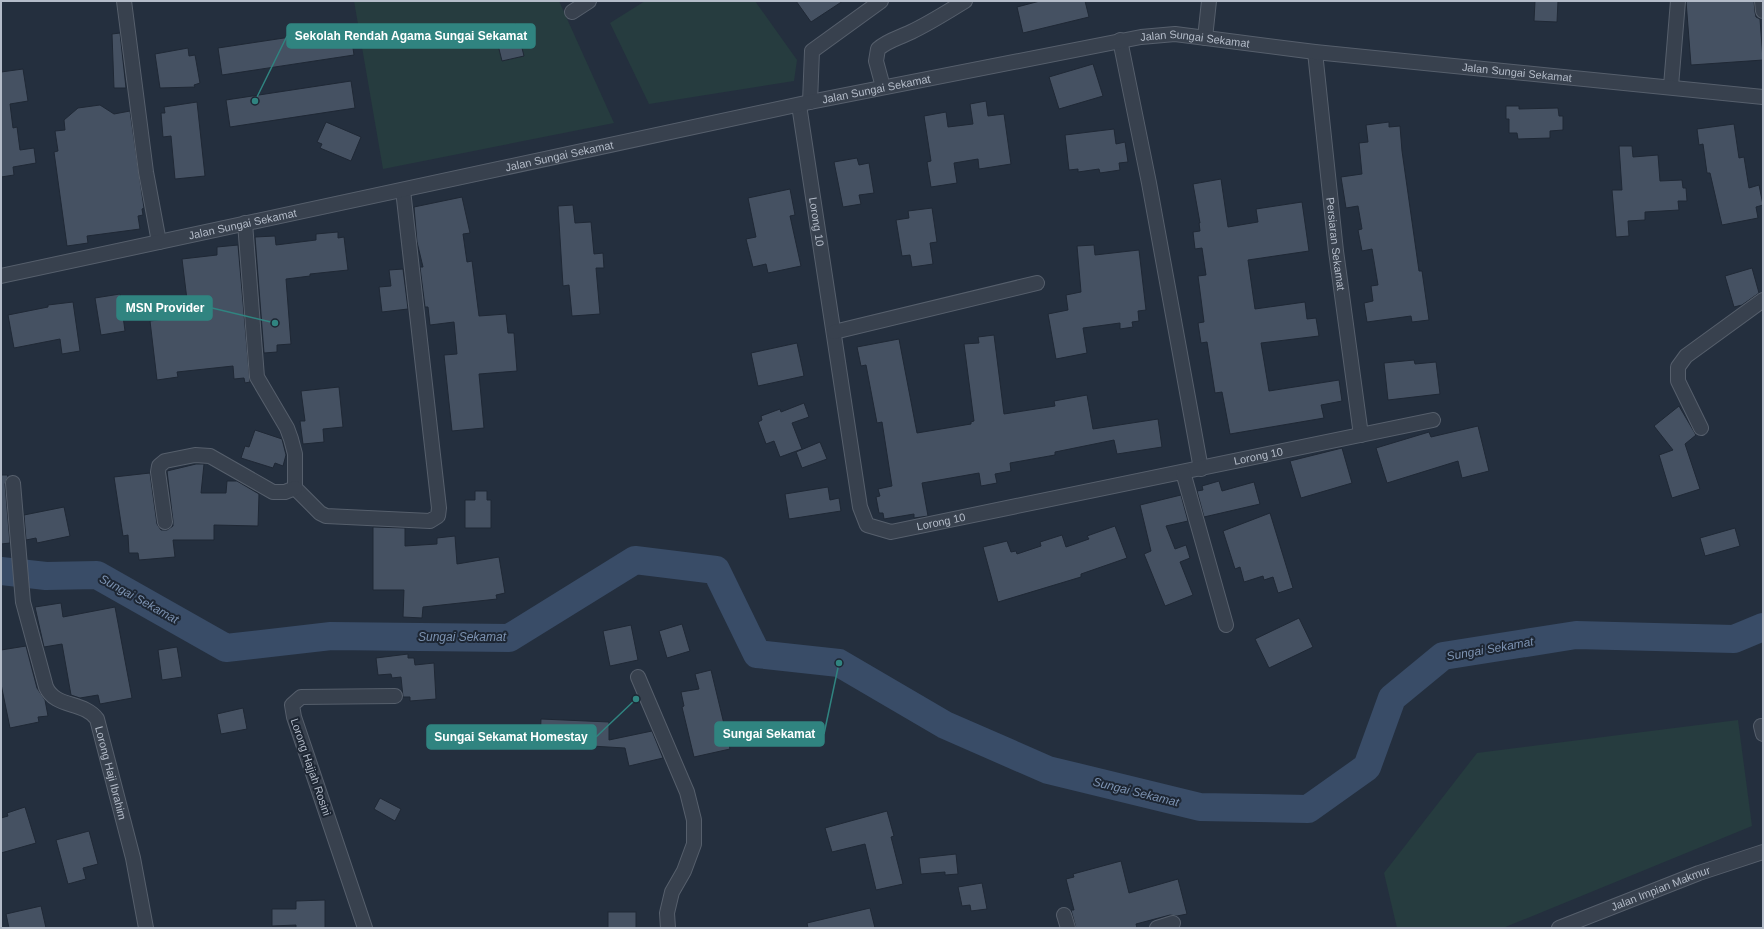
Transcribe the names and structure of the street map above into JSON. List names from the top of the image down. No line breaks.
{"streets":{"street":["Jalan Sungai Sekamat","Lorong 10","Persiaran Sekamat","Lorong Hajjah Rosini","Lorong Haji Ibrahim","Jalan Impian Makmur"]},"crossings":[["Jalan Sungai Sekamat","Lorong 10"],["Jalan Sungai Sekamat","Persiaran Sekamat"],["Lorong 10","Persiaran Sekamat"]],"water":["Sungai Sekamat"],"places":["Sekolah Rendah Agama Sungai Sekamat","MSN Provider","Sungai Sekamat","Sungai Sekamat Homestay"]}
